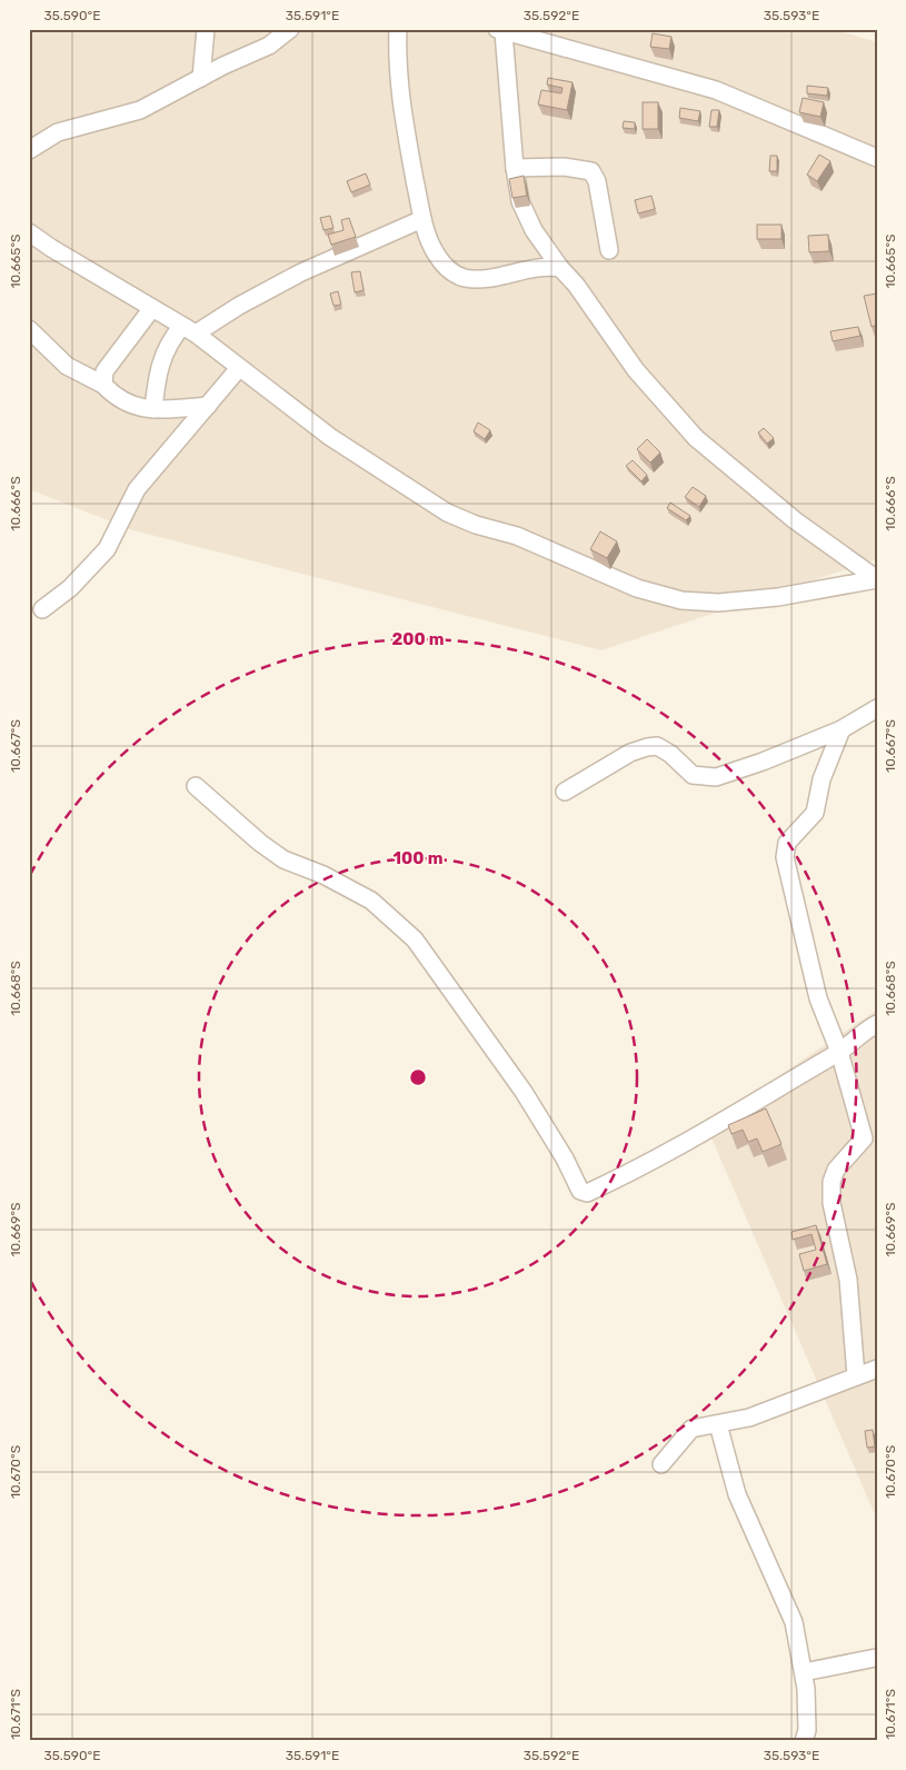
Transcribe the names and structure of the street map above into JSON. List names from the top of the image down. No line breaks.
{"coordinates":["35.590°E","35.591°E","35.592°E","35.593°E","10.665°S","10.666°S","10.667°S","10.668°S","10.669°S","10.670°S","10.671°S"],"rings":["200 m","100 m"]}
